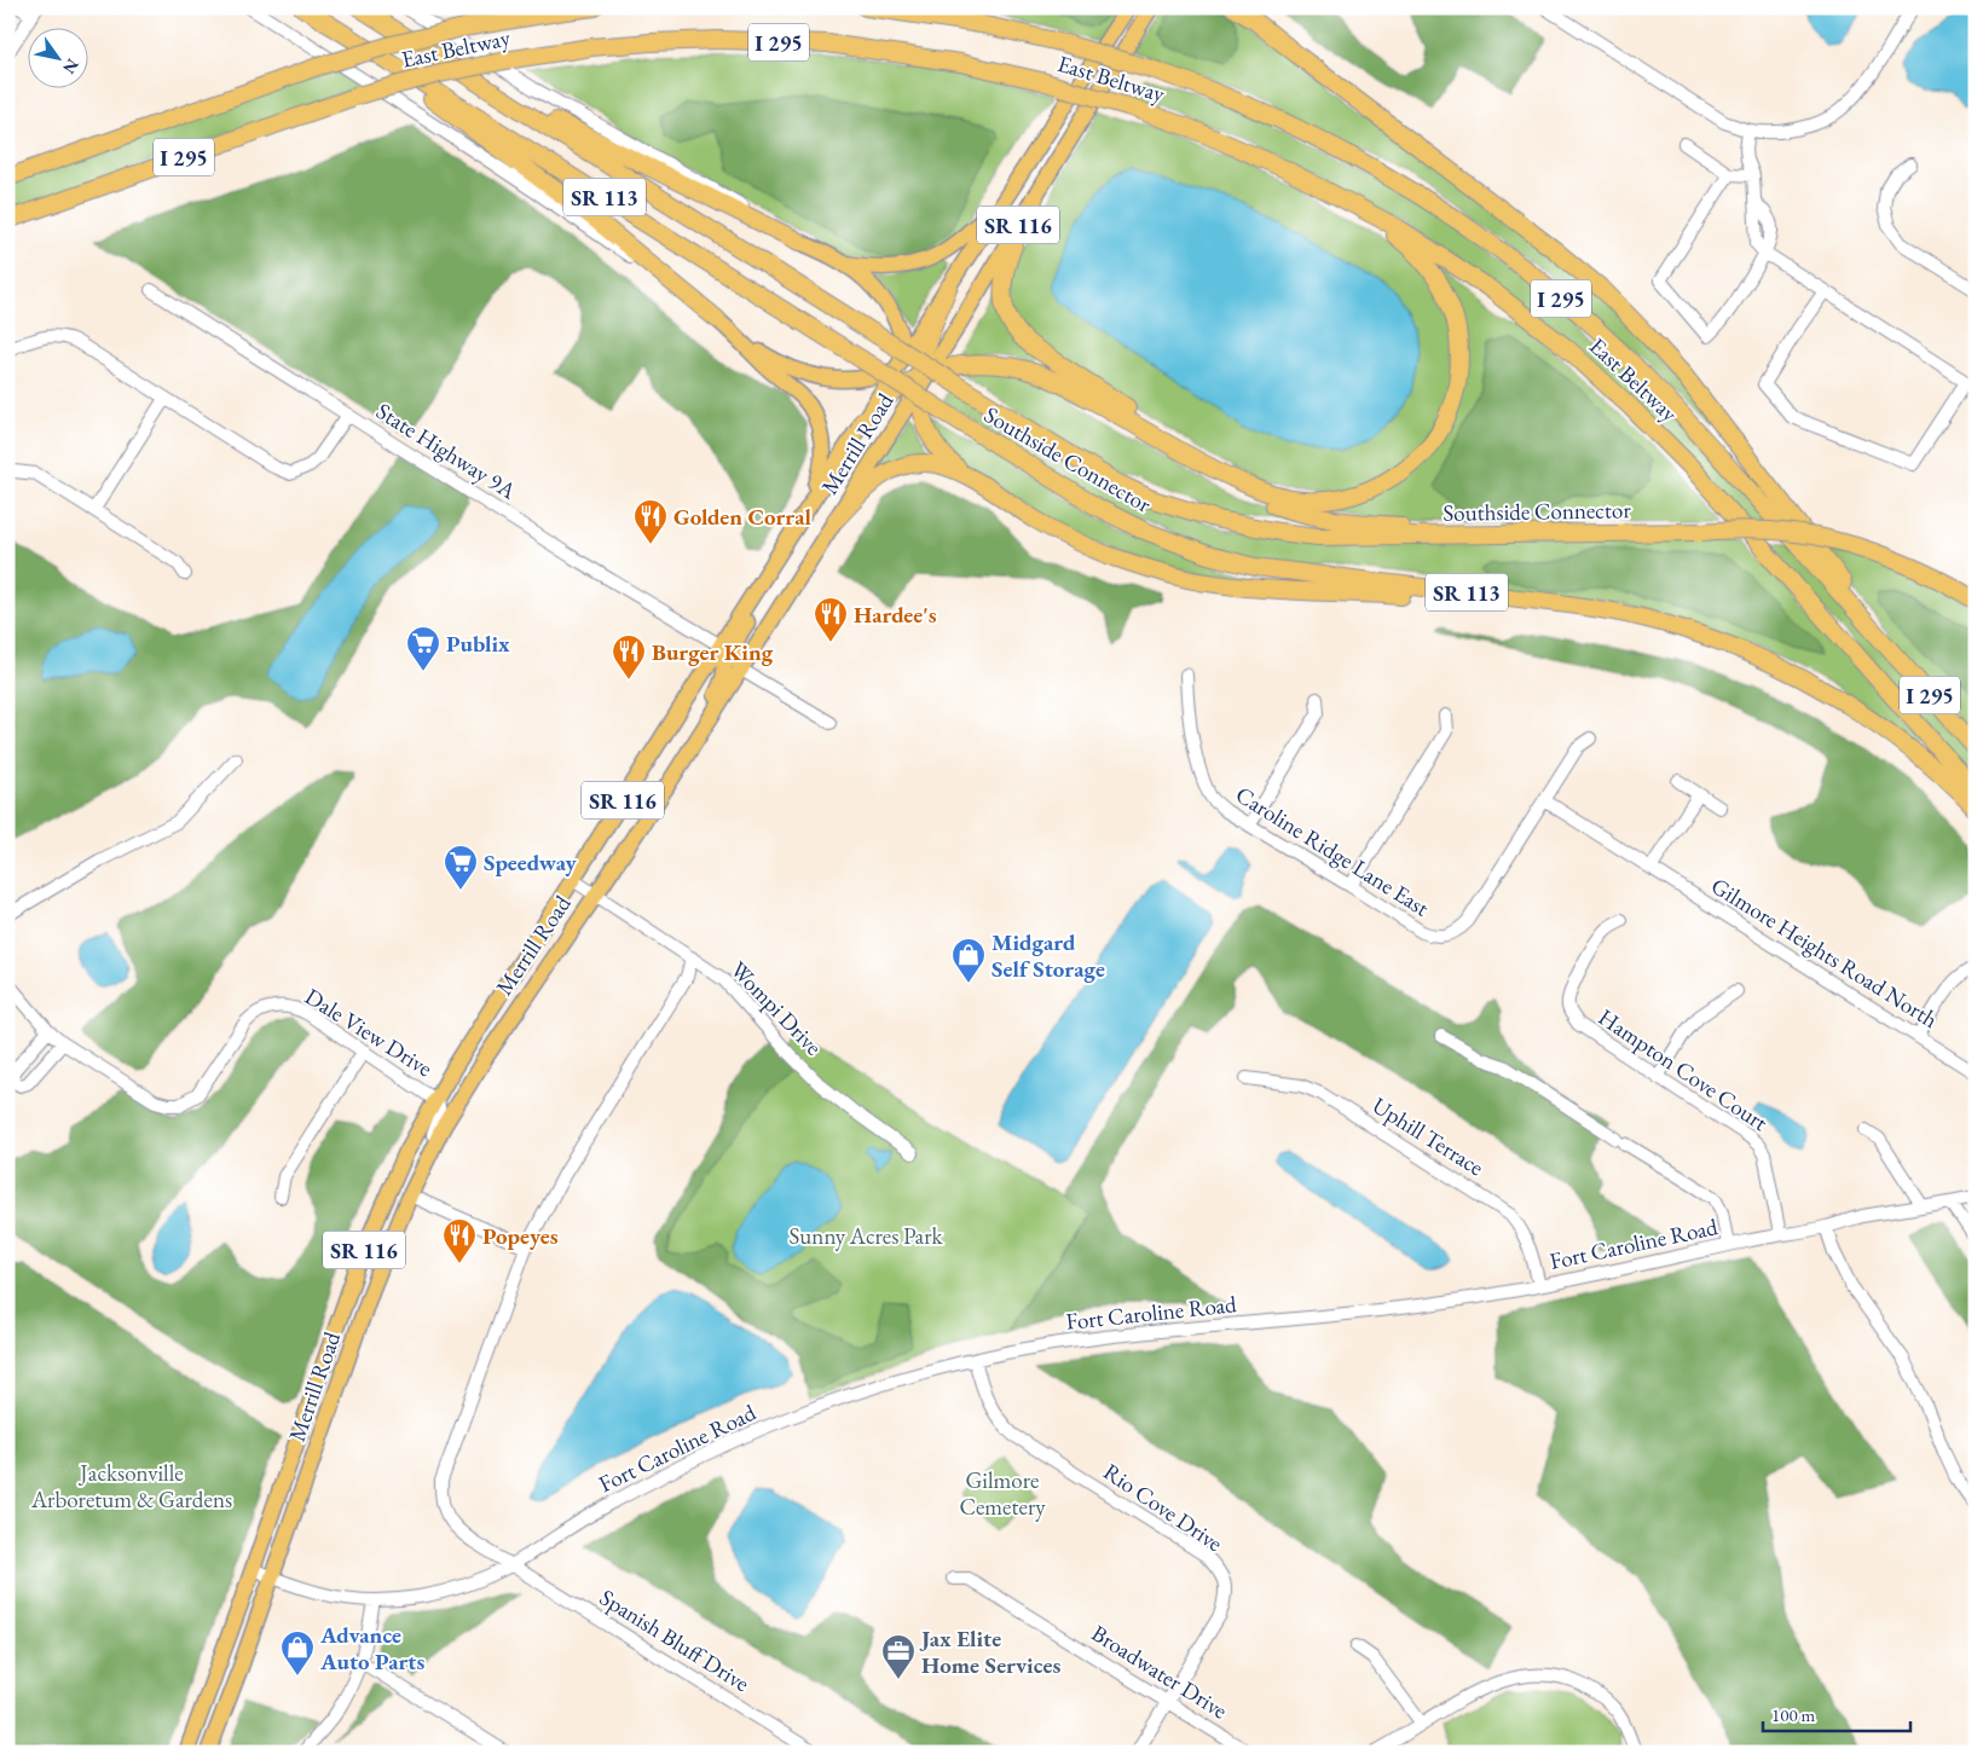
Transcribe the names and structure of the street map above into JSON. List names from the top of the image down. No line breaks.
{"streets":{"highway":["I 295","East Beltway","SR 113","Southside Connector"],"main road":["SR 116","Merrill Road"],"street":["State Highway 9A","Caroline Ridge Lane East","Gilmore Heights Road North","Wompi Drive","Dale View Drive","Hampton Cove Court","Uphill Terrace","Fort Caroline Road","Rio Cove Drive","Spanish Bluff Drive","Broadwater Drive"]},"crossings":[["Merrill Road","State Highway 9A"],["Merrill Road","Wompi Drive"],["Merrill Road","Dale View Drive"],["Merrill Road","Fort Caroline Road"],["Caroline Ridge Lane East","Gilmore Heights Road North"],["Wompi Drive","Spanish Bluff Drive"],["Hampton Cove Court","Fort Caroline Road"],["Uphill Terrace","Fort Caroline Road"],["Fort Caroline Road","Rio Cove Drive"],["Fort Caroline Road","Spanish Bluff Drive"],["Rio Cove Drive","Broadwater Drive"]],"parks":["Sunny Acres Park","Jacksonville Arboretum & Gardens","Gilmore Cemetery"],"places":{"restaurant":["Golden Corral","Hardee's","Burger King","Popeyes"],"supermarket":["Publix","Speedway"],"shop":["Midgard Self Storage","Advance Auto Parts"],"office":["Jax Elite Home Services"]},"scale_bar":"100 m","north":"bottom right"}
